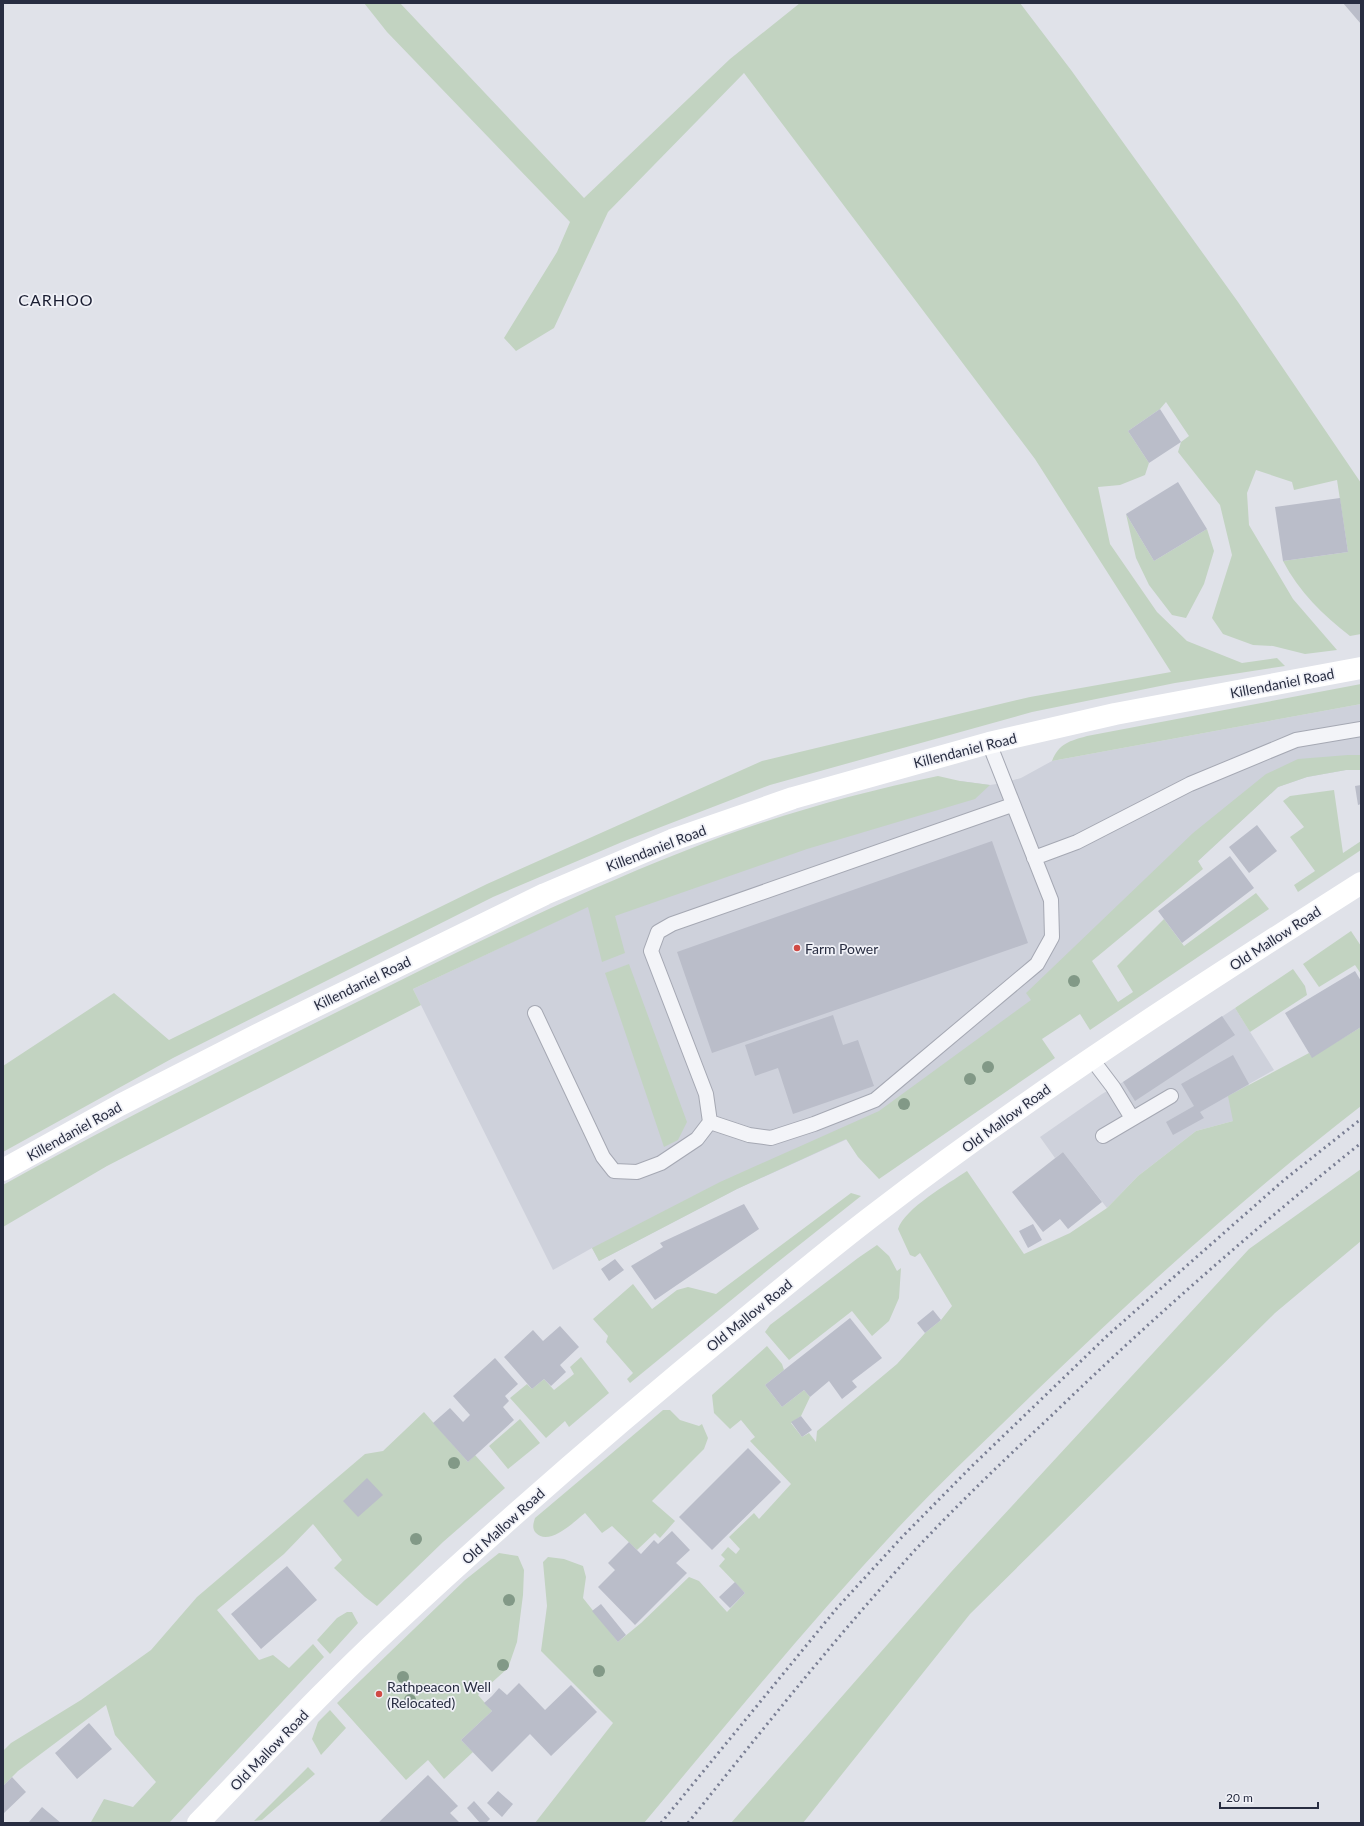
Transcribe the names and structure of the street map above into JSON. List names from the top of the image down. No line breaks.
{"streets":{"street":["Killendaniel Road","Old Mallow Road"]},"districts":["CARHOO"],"places":["Farm Power","Rathpeacon Well (Relocated)"],"scale_bar":"20 m"}
